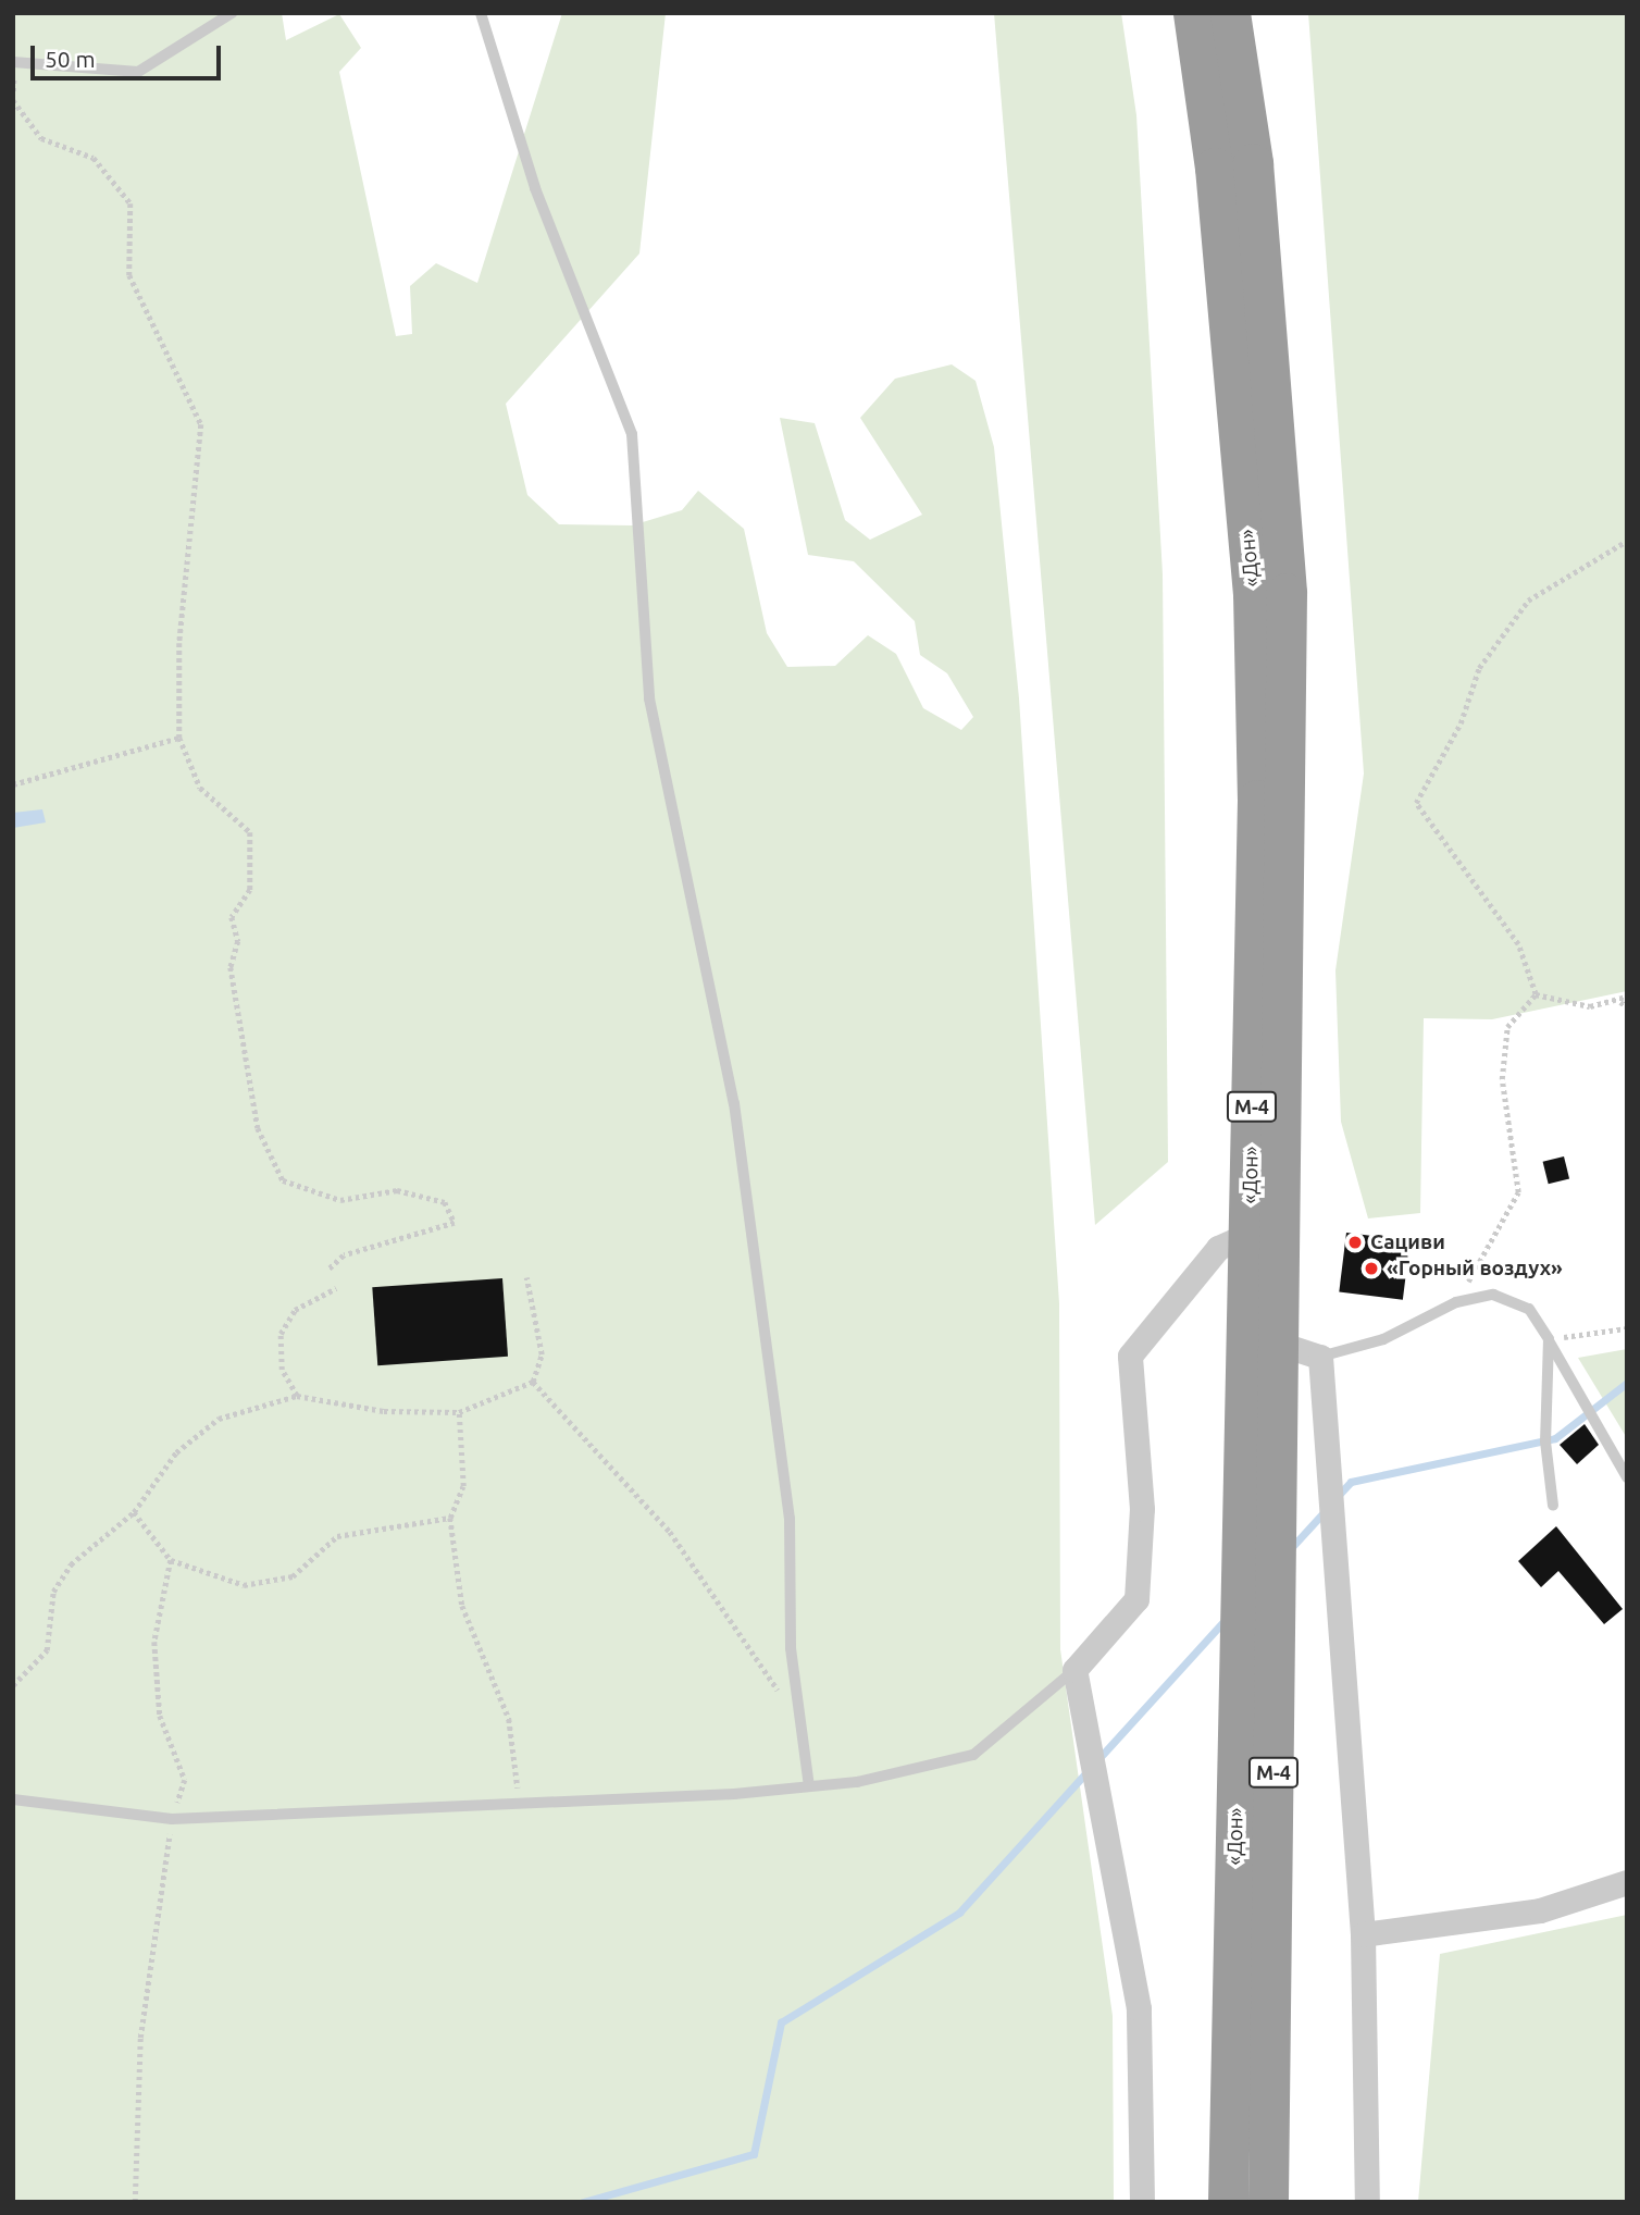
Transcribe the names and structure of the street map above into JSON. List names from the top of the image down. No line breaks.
{"streets":{"highway":["«Дон»","М-4"]},"places":["Сациви","«Горный воздух»"],"scale_bar":"50 m"}
